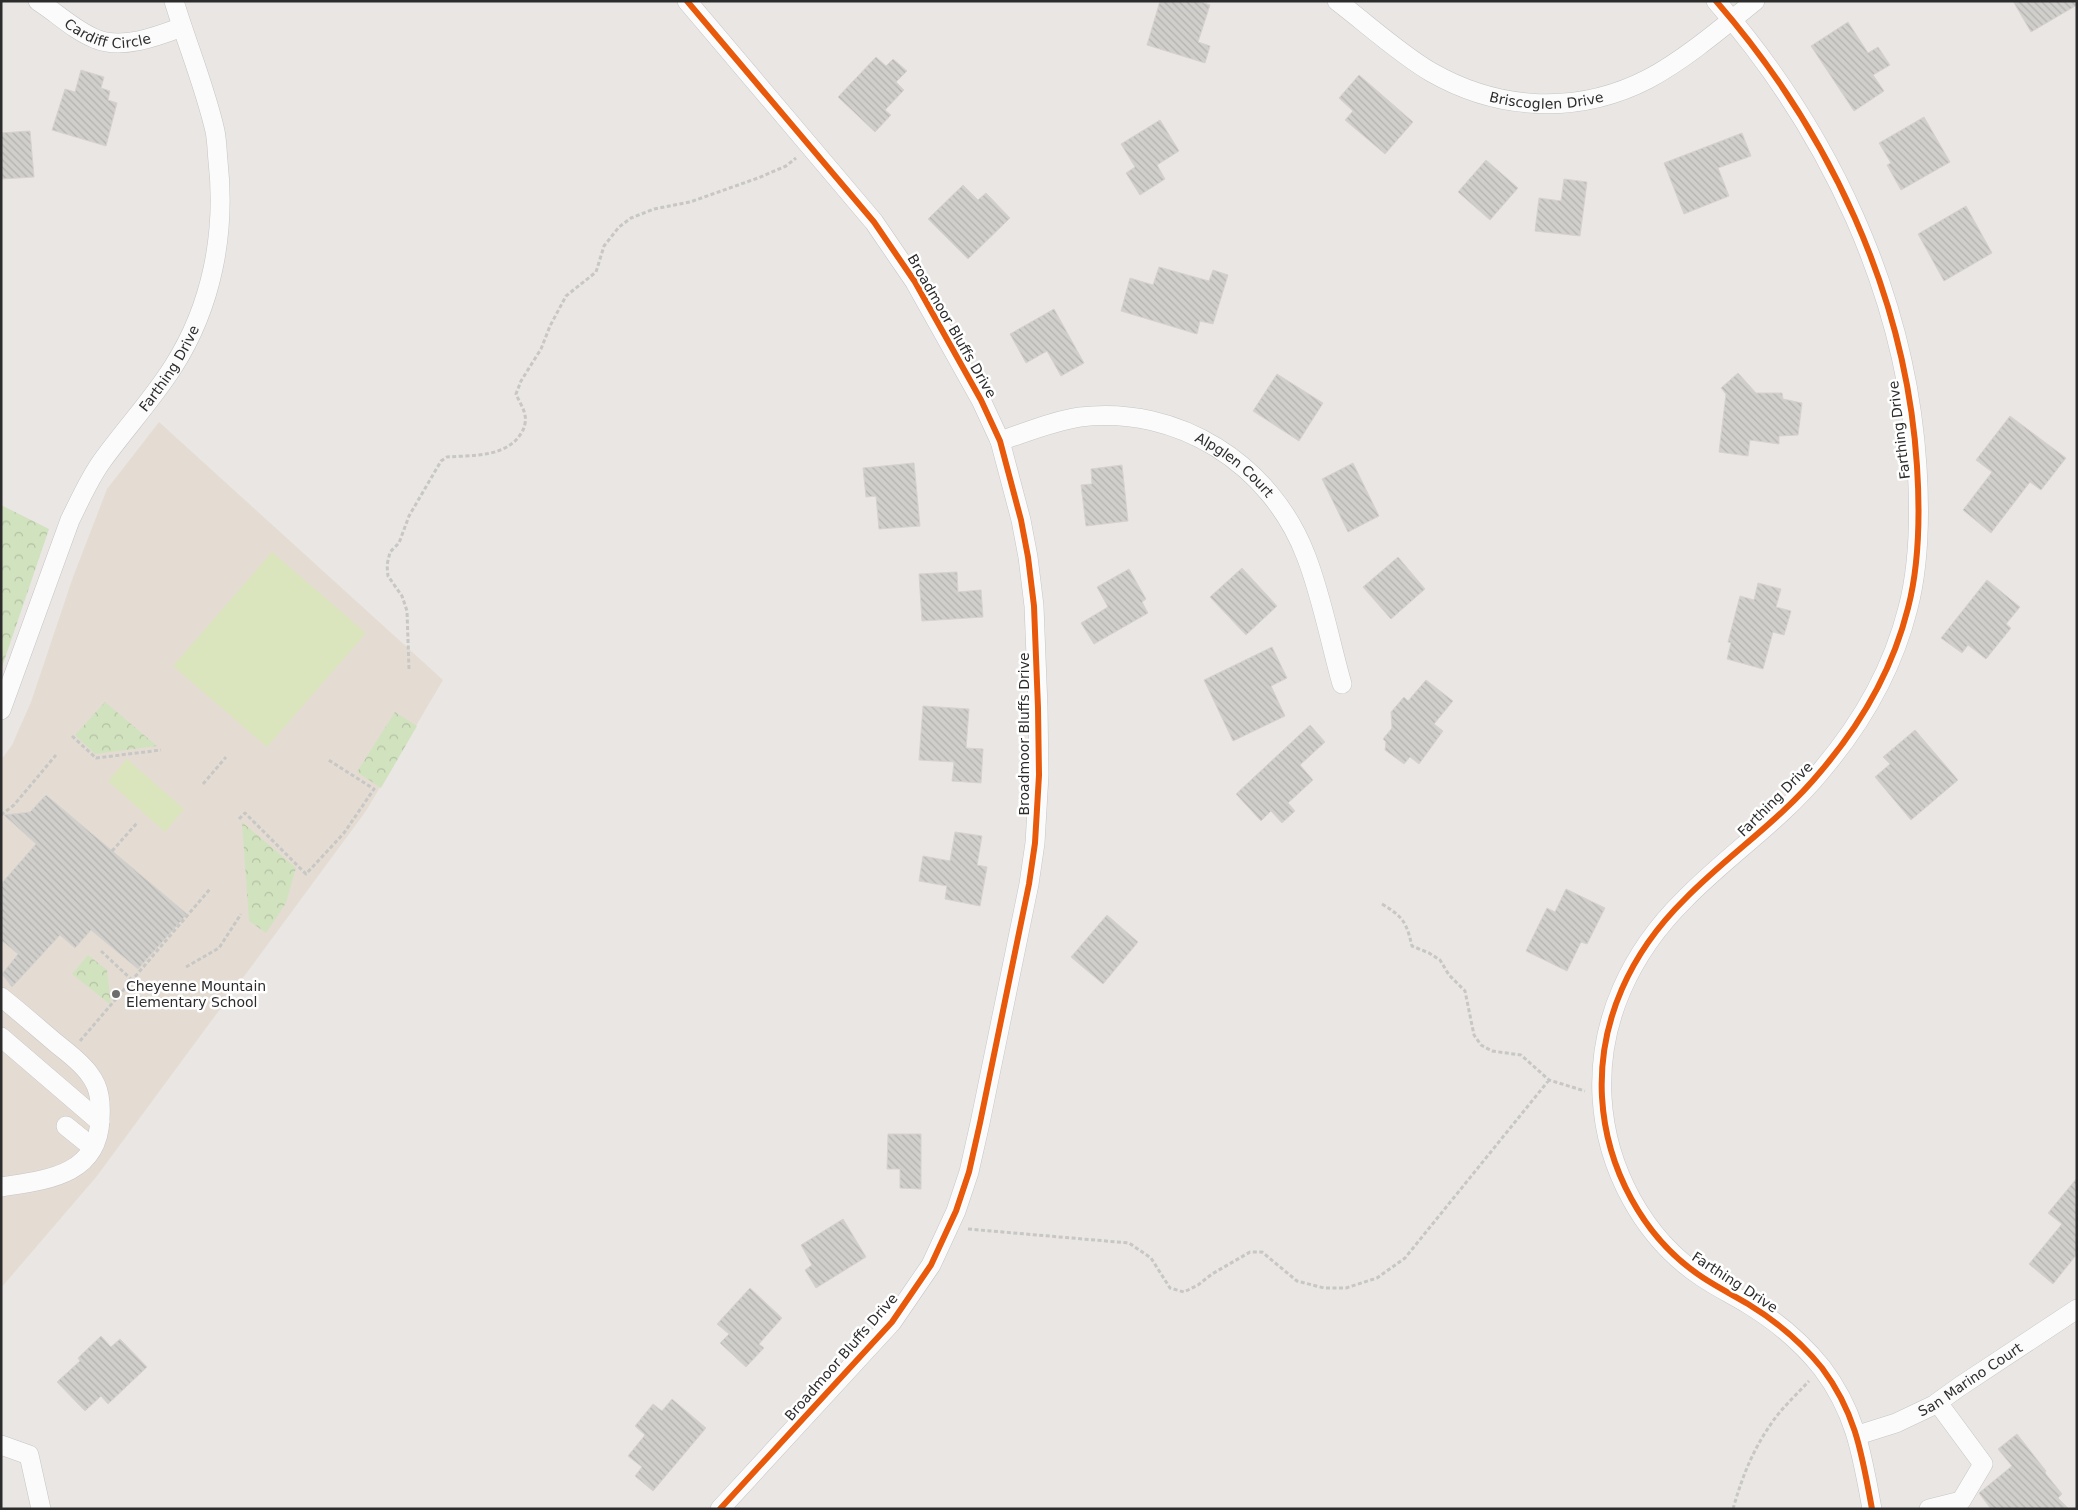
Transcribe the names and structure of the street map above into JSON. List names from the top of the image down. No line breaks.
{"streets":{"street":["Cardiff Circle","Briscoglen Drive","Broadmoor Bluffs Drive","Farthing Drive","Alpglen Court","San Marino Court"]},"crossings":[["Cardiff Circle","Farthing Drive"],["Briscoglen Drive","Farthing Drive"],["Broadmoor Bluffs Drive","Alpglen Court"],["Farthing Drive","San Marino Court"]],"places":["Cheyenne Mountain Elementary School"]}
